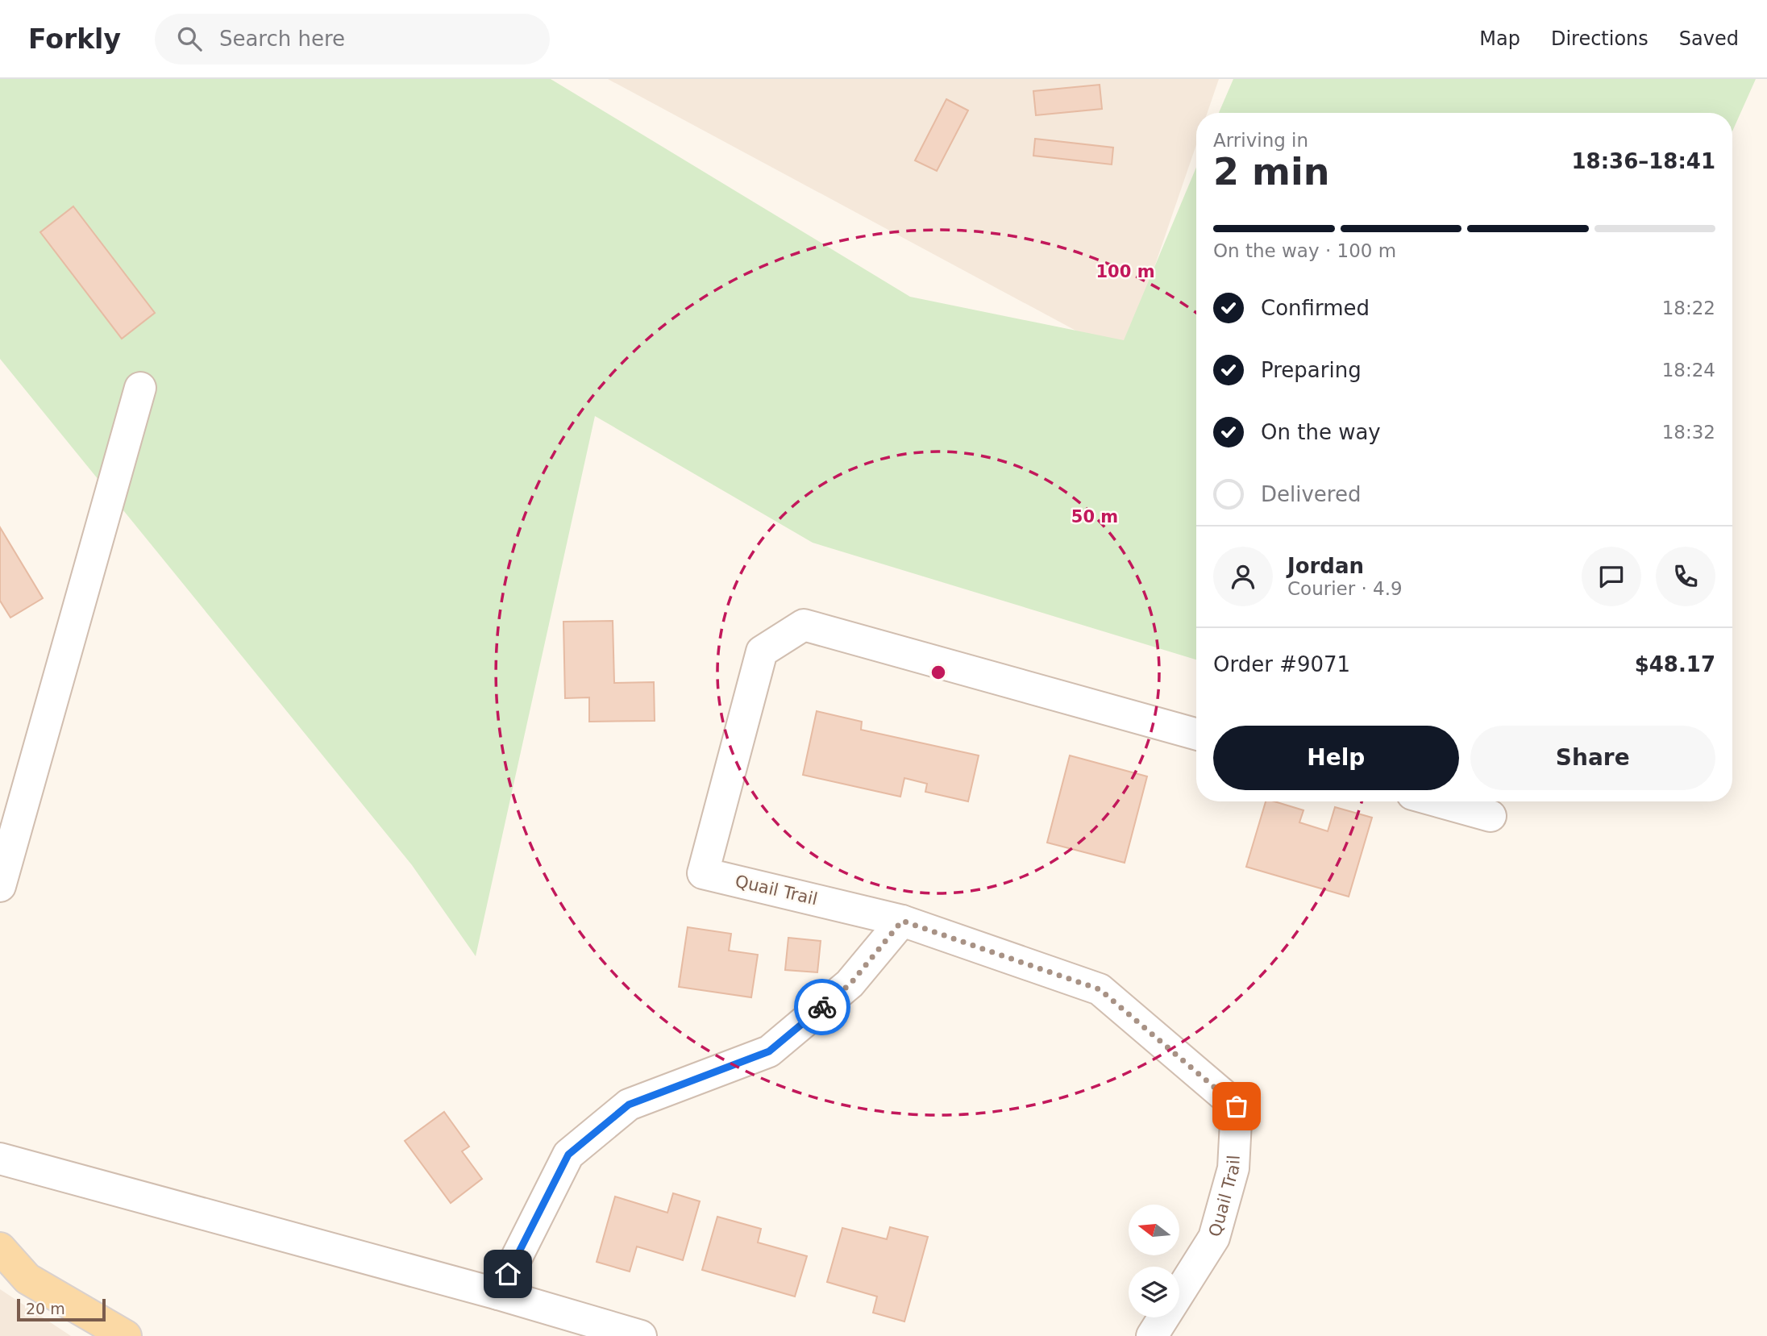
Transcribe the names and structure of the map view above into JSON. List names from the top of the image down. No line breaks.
{"streets":{"street":["Quail Trail"]},"scale_bar":"20 m","north":"left","page":{"header":"Forkly","search":"Search here","nav":["Map","Directions","Saved"],"heading":["2 min","Arriving in","18:36–18:41"],"panel":["Jordan","Courier · 4.9","Order #9071","$48.17"],"bar":"On the way · 100 m","list":[["Confirmed","18:22"],["Preparing","18:24"],["On the way","18:32"],"Delivered"],"buttons":["Help","Share"],"scale":"20 m"},"rings":["100 m","50 m"]}
